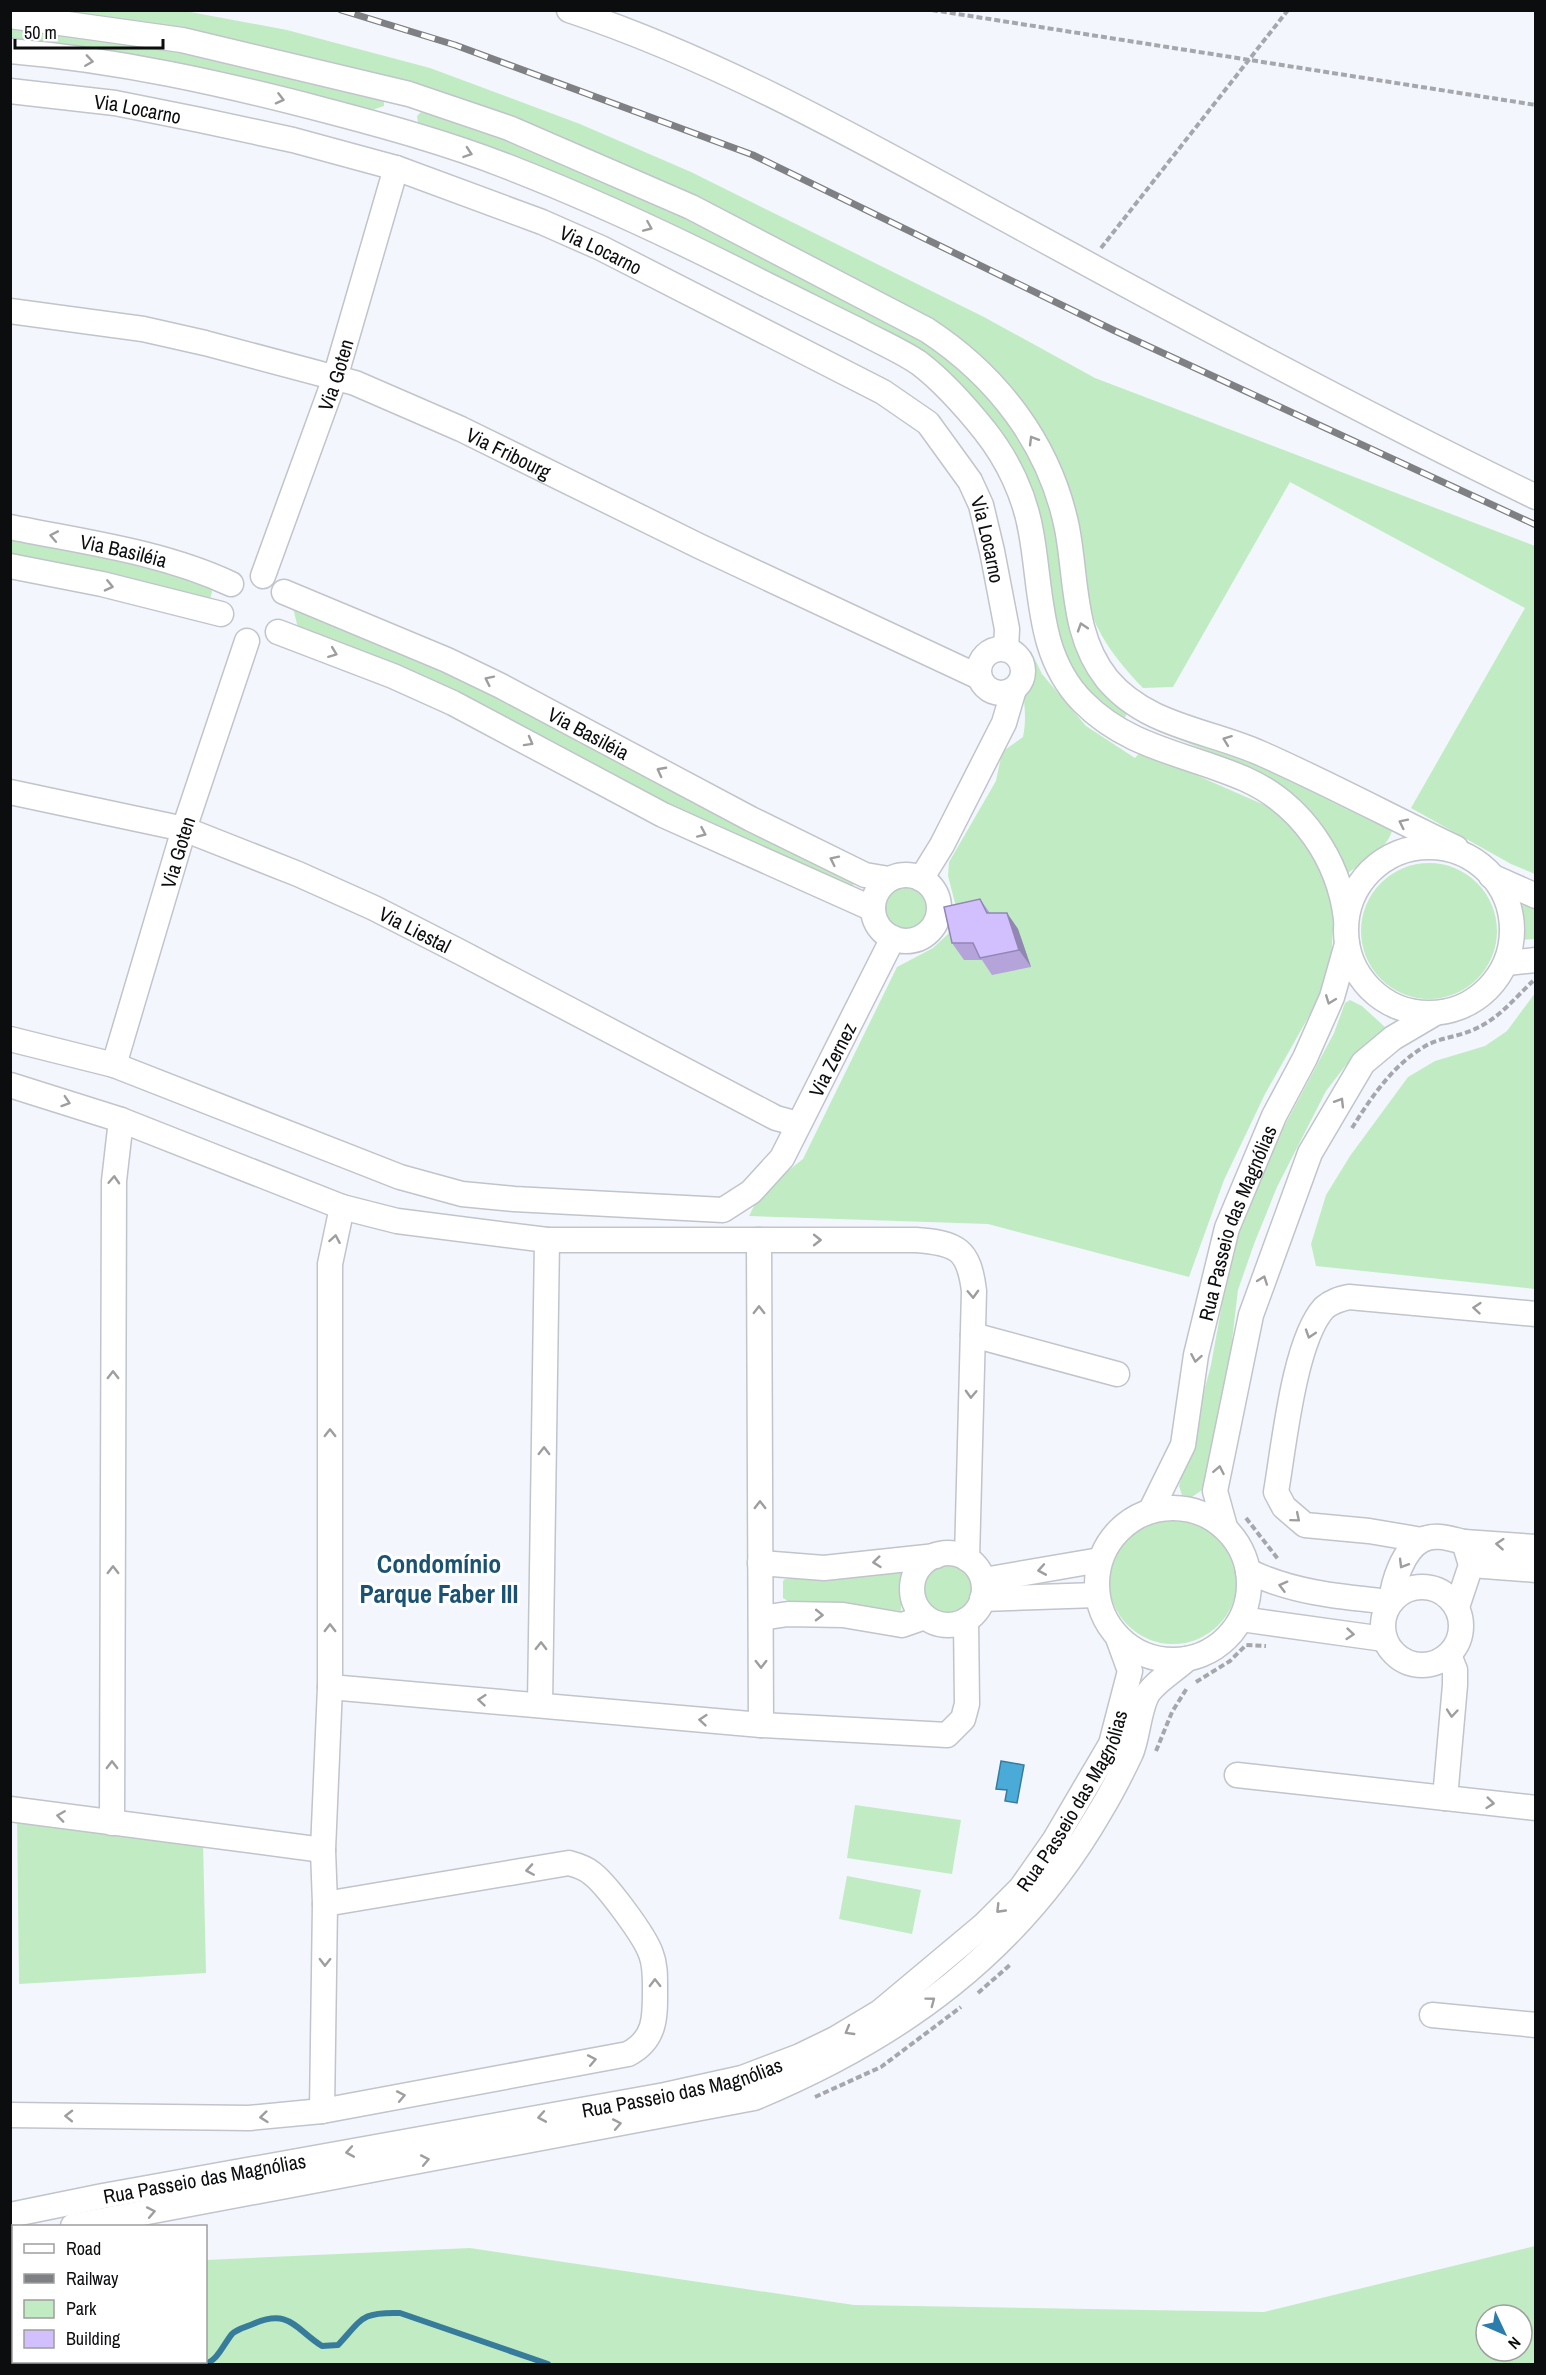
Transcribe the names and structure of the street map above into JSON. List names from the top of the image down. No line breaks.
{"streets":{"street":["Via Locarno","Via Goten","Via Fribourg","Via Basiléia","Via Liestal","Via Zernez","Rua Passeio das Magnólias"]},"crossings":[["Via Locarno","Via Goten"],["Via Locarno","Via Fribourg"],["Via Goten","Via Fribourg"],["Via Goten","Via Basiléia"],["Via Goten","Via Liestal"],["Via Goten","Via Zernez"],["Via Basiléia","Via Zernez"],["Via Liestal","Via Zernez"]],"districts":["Condomínio Parque Faber III"],"legend":["Road","Railway","Park","Building"],"scale_bar":"50 m","north":"bottom right"}
